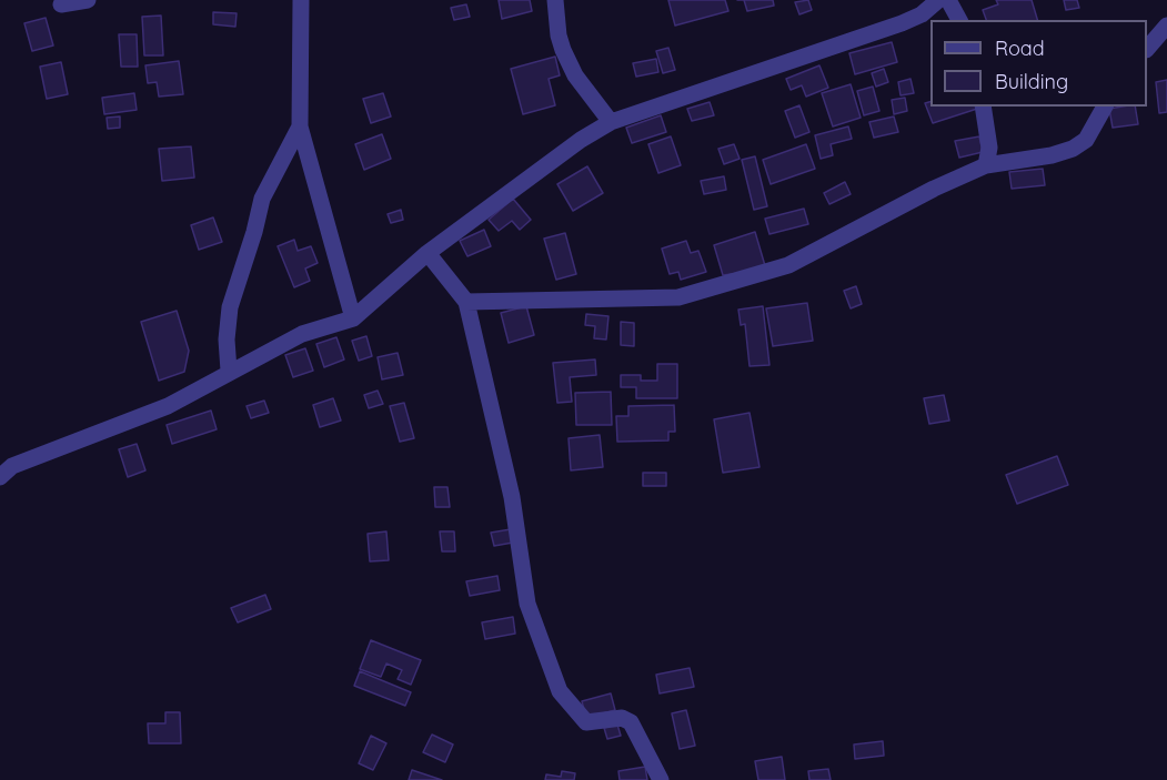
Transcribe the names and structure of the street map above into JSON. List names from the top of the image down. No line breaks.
{"legend":["Road","Building"]}
